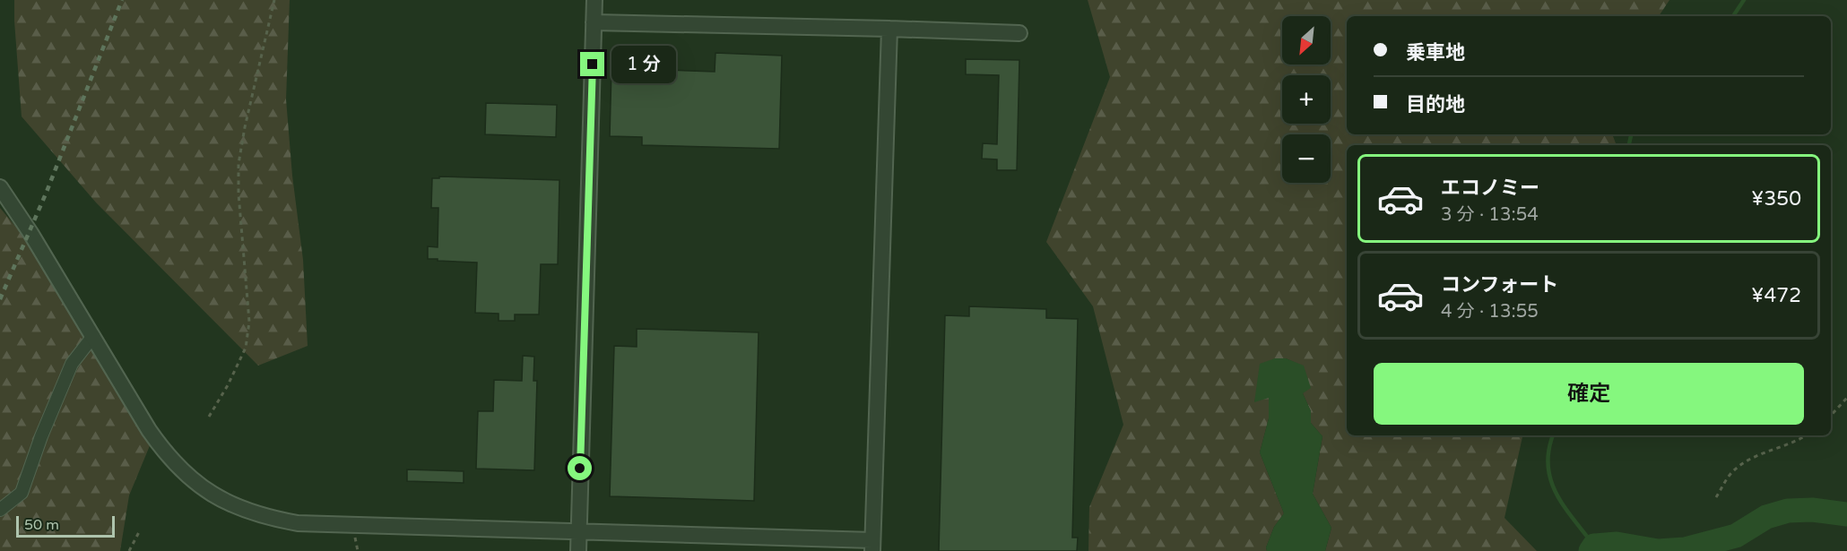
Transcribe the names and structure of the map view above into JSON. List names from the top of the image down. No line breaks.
{"scale_bar":"50 m","north":"bottom left","page":{"map_buttons":["+","−"],"banner":["乗車地","目的地"],"bubble":"1 分","list":[{"name":"エコノミー","note":"3 分 · 13:54","value":"¥350"},{"name":"コンフォート","note":"4 分 · 13:55","value":"¥472"}],"buttons":"確定","scale":"50 m"}}
